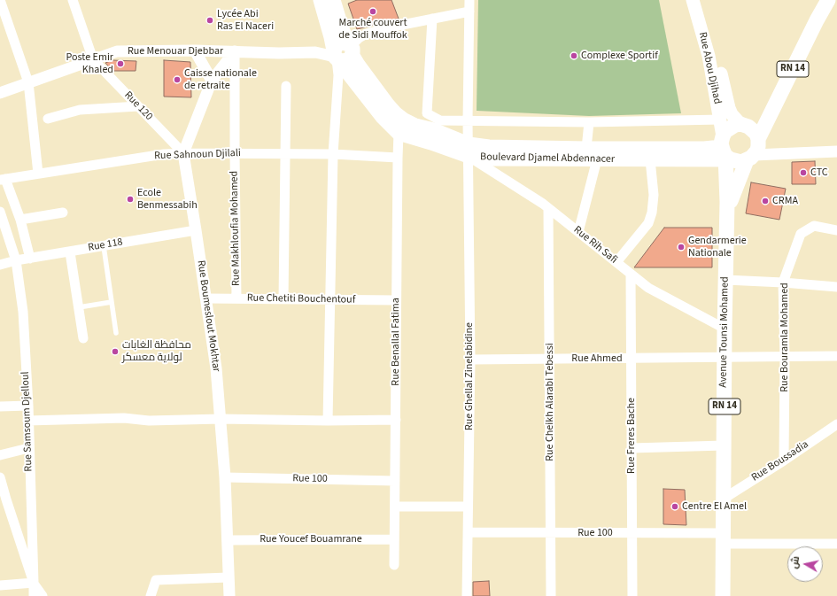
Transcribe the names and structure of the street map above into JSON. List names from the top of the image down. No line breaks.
{"streets":{"main road":["Rue Abou Djihad","RN 14","Boulevard Djamel Abdennacer","Avenue Tounsi Mohamed"],"street":["Rue Menouar Djebbar","Rue 120","Rue Sahnoun Djilali","Rue Makhloufia Mohamed","Rue 118","Rue Rih Safi","Rue Chetiti Bouchentouf","Rue Boumeslout Mokhtar","Rue Bouramla Mohamed","Rue Benallal Fatima","Rue Ahmed","Rue Ghellal Zinelabidine","Rue Cheikh Alarabi Tebessi","Rue Samsoum Djelloul","Rue Freres Bache","Rue Boussadia","Rue 100","Rue Youcef Bouamrane"]},"crossings":[["Rue Menouar Djebbar","Rue 120"],["Rue Menouar Djebbar","Boulevard Djamel Abdennacer"],["Rue Menouar Djebbar","Rue Makhloufia Mohamed"],["Rue Abou Djihad","RN 14"],["Rue Abou Djihad","Boulevard Djamel Abdennacer"],["Rue Abou Djihad","Avenue Tounsi Mohamed"],["RN 14","Boulevard Djamel Abdennacer"],["RN 14","Avenue Tounsi Mohamed"],["Rue 120","Rue Sahnoun Djilali"],["Rue 120","Rue Boumeslout Mokhtar"],["Rue Sahnoun Djilali","Rue Makhloufia Mohamed"],["Rue Sahnoun Djilali","Rue Boumeslout Mokhtar"],["Rue Sahnoun Djilali","Rue Benallal Fatima"],["Boulevard Djamel Abdennacer","Rue Rih Safi"],["Boulevard Djamel Abdennacer","Avenue Tounsi Mohamed"],["Boulevard Djamel Abdennacer","Rue Benallal Fatima"],["Boulevard Djamel Abdennacer","Rue Ghellal Zinelabidine"],["Rue Makhloufia Mohamed","Rue Chetiti Bouchentouf"],["Rue 118","Rue Boumeslout Mokhtar"],["Rue 118","Rue Samsoum Djelloul"],["Rue Rih Safi","Avenue Tounsi Mohamed"],["Rue Rih Safi","Rue Ghellal Zinelabidine"],["Rue Rih Safi","Rue Cheikh Alarabi Tebessi"],["Rue Rih Safi","Rue Freres Bache"],["Rue Chetiti Bouchentouf","Rue Boumeslout Mokhtar"],["Rue Chetiti Bouchentouf","Rue Benallal Fatima"],["Rue Boumeslout Mokhtar","Rue 100"],["Rue Boumeslout Mokhtar","Rue Youcef Bouamrane"],["Avenue Tounsi Mohamed","Rue Ahmed"],["Avenue Tounsi Mohamed","Rue Boussadia"],["Avenue Tounsi Mohamed","Rue 100"],["Rue Bouramla Mohamed","Rue Ahmed"],["Rue Bouramla Mohamed","Rue Boussadia"],["Rue Benallal Fatima","Rue 100"],["Rue Benallal Fatima","Rue Youcef Bouamrane"],["Rue Ahmed","Rue Ghellal Zinelabidine"],["Rue Ahmed","Rue Cheikh Alarabi Tebessi"],["Rue Ahmed","Rue Freres Bache"],["Rue Ghellal Zinelabidine","Rue 100"],["Rue Cheikh Alarabi Tebessi","Rue 100"],["Rue Freres Bache","Rue 100"]],"places":["Marché couvert de Sidi Mouffok","Lycée Abi Ras El Naceri","Complexe Sportif","Poste Emir Khaled","Caisse nationale de retraite","CTC","Ecole Benmessabih","CRMA","Gendarmerie Nationale","محافظة الغابات لولاية معسكر","Centre El Amel"],"north":"left"}
